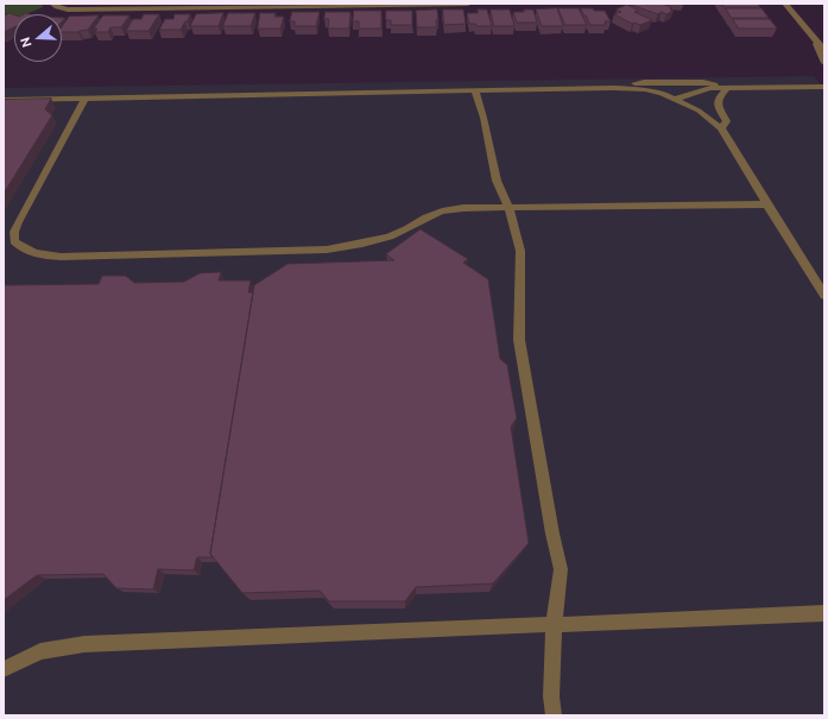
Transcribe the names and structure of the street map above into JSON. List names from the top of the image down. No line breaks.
{"north":"left"}
